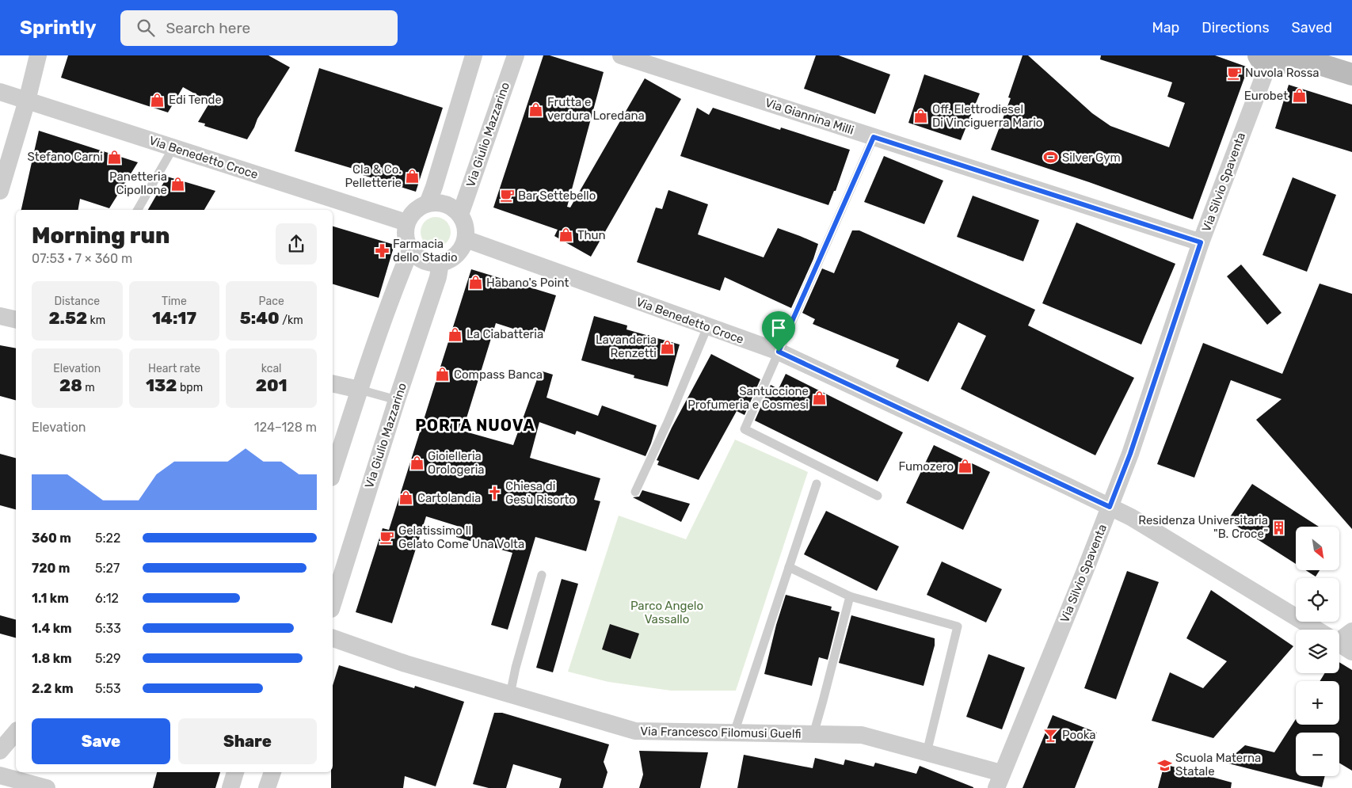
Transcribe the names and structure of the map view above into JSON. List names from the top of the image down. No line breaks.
{"streets":{"street":["Via Giannina Milli","Via Giulio Mazzarino","Via Benedetto Croce","Via Silvio Spaventa","Via Francesco Filomusi Guelfi"]},"crossings":[["Via Giannina Milli","Via Silvio Spaventa"],["Via Giulio Mazzarino","Via Benedetto Croce"],["Via Benedetto Croce","Via Silvio Spaventa"],["Via Silvio Spaventa","Via Francesco Filomusi Guelfi"]],"districts":["PORTA NUOVA"],"parks":["Parco Angelo Vassallo"],"places":{"cafe":["Nuvola Rossa","Bar Settebello","Gelatissimo Il Gelato Come Una Volta"],"shop":["Eurobet","Edi Tende","Frutta e verdura Loredana","Off. Elettrodiesel Di Vinciguerra Mario","Stefano Carni","Cla & Co. Pelletterie","Panetteria Cipollone","Thun","Habano's Point","La Ciabatteria","Lavanderia Renzetti","Compass Banca","Santuccione Profumeria e Cosmesi","Gioielleria Orologeria","Fumozero","Cartolandia"],"sports":["Silver Gym"],"pharmacy":["Farmacia dello Stadio"],"church":["Chiesa di Gesù Risorto"],"building":["Residenza Universitaria \"B. Croce\""],"bar":["Pooka"],"school or university":["Scuola Materna Statale"]},"north":"bottom right","page":{"header":"Sprintly","search":"Search here","nav":["Map","Directions","Saved"],"heading":["Morning run","07:53 · 7 × 360 m"],"stats":[["Distance","2.52 km"],["Time","14:17"],["Pace","5:40 /km"],["Elevation","28 m"],["Heart rate","132 bpm"],["kcal","201"]],"chart":["Elevation","124–128 m"],"list":[{"name":"360 m","note":"5:22"},{"name":"720 m","note":"5:27"},{"name":"1.1 km","note":"6:12"},{"name":"1.4 km","note":"5:33"},{"name":"1.8 km","note":"5:29"},{"name":"2.2 km","note":"5:53"}],"map_buttons":["+","−"],"buttons":["Save","Share"]}}
